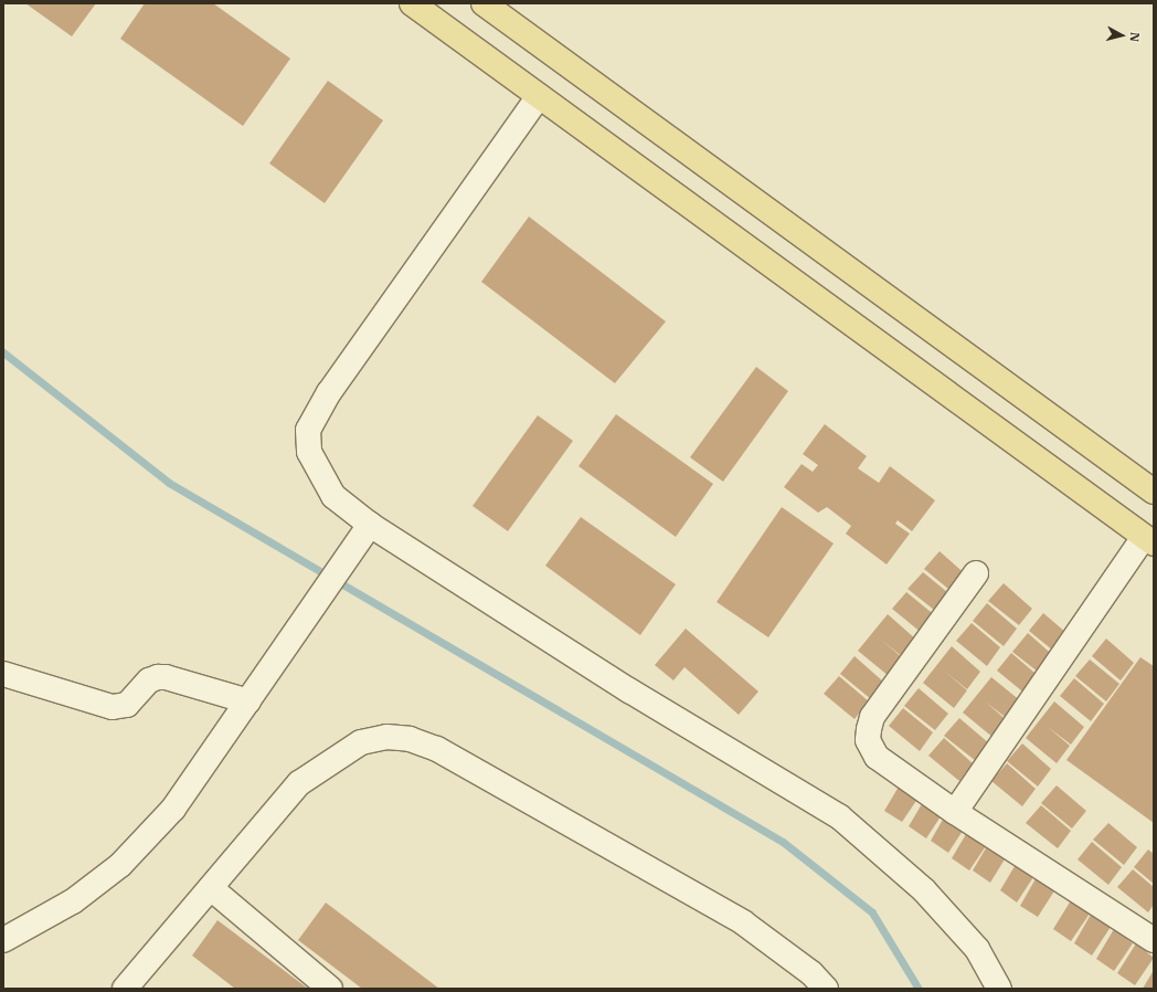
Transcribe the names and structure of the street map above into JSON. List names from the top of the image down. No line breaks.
{"north":"right"}
